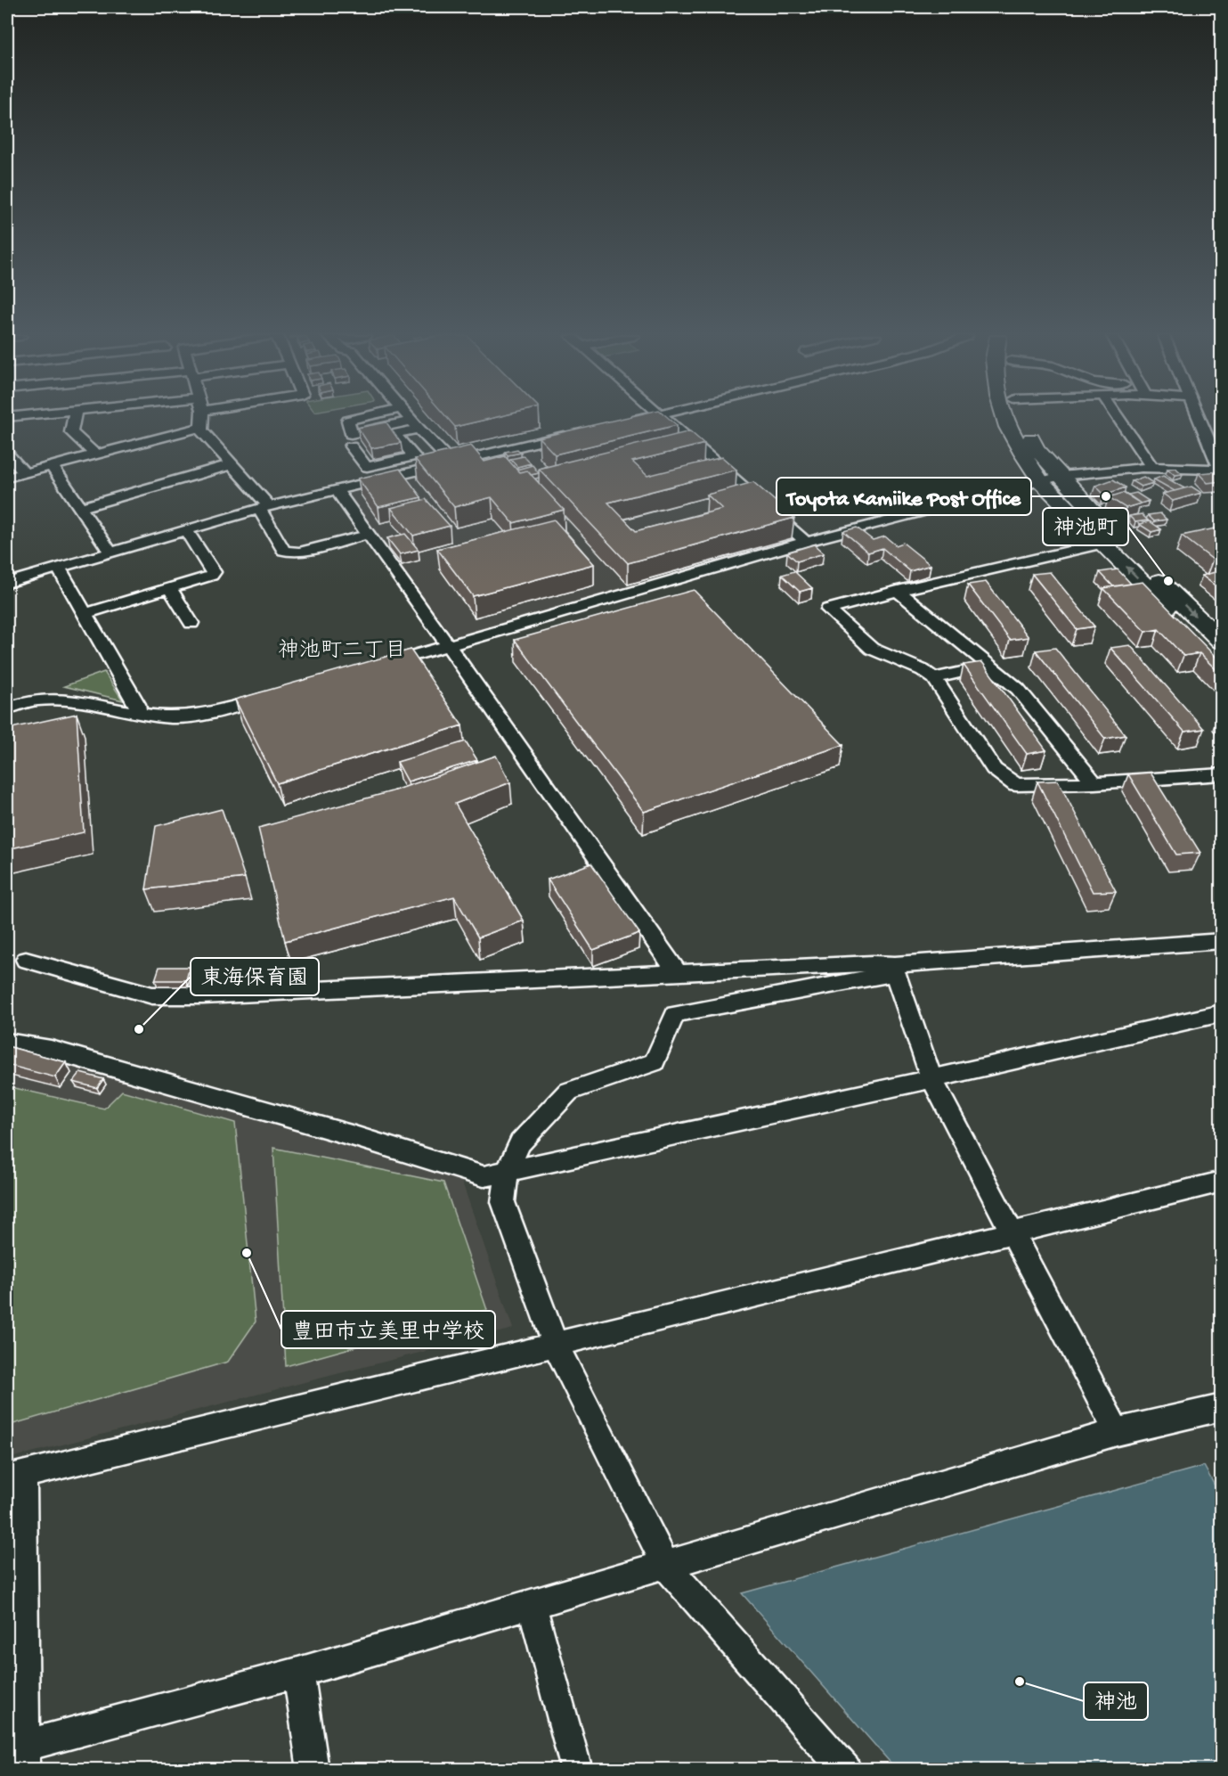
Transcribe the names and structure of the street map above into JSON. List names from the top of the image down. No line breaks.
{"districts":["神池町二丁目"],"places":["Toyota Kamiike Post Office","神池町","東海保育園","豊田市立美里中学校","神池"]}
